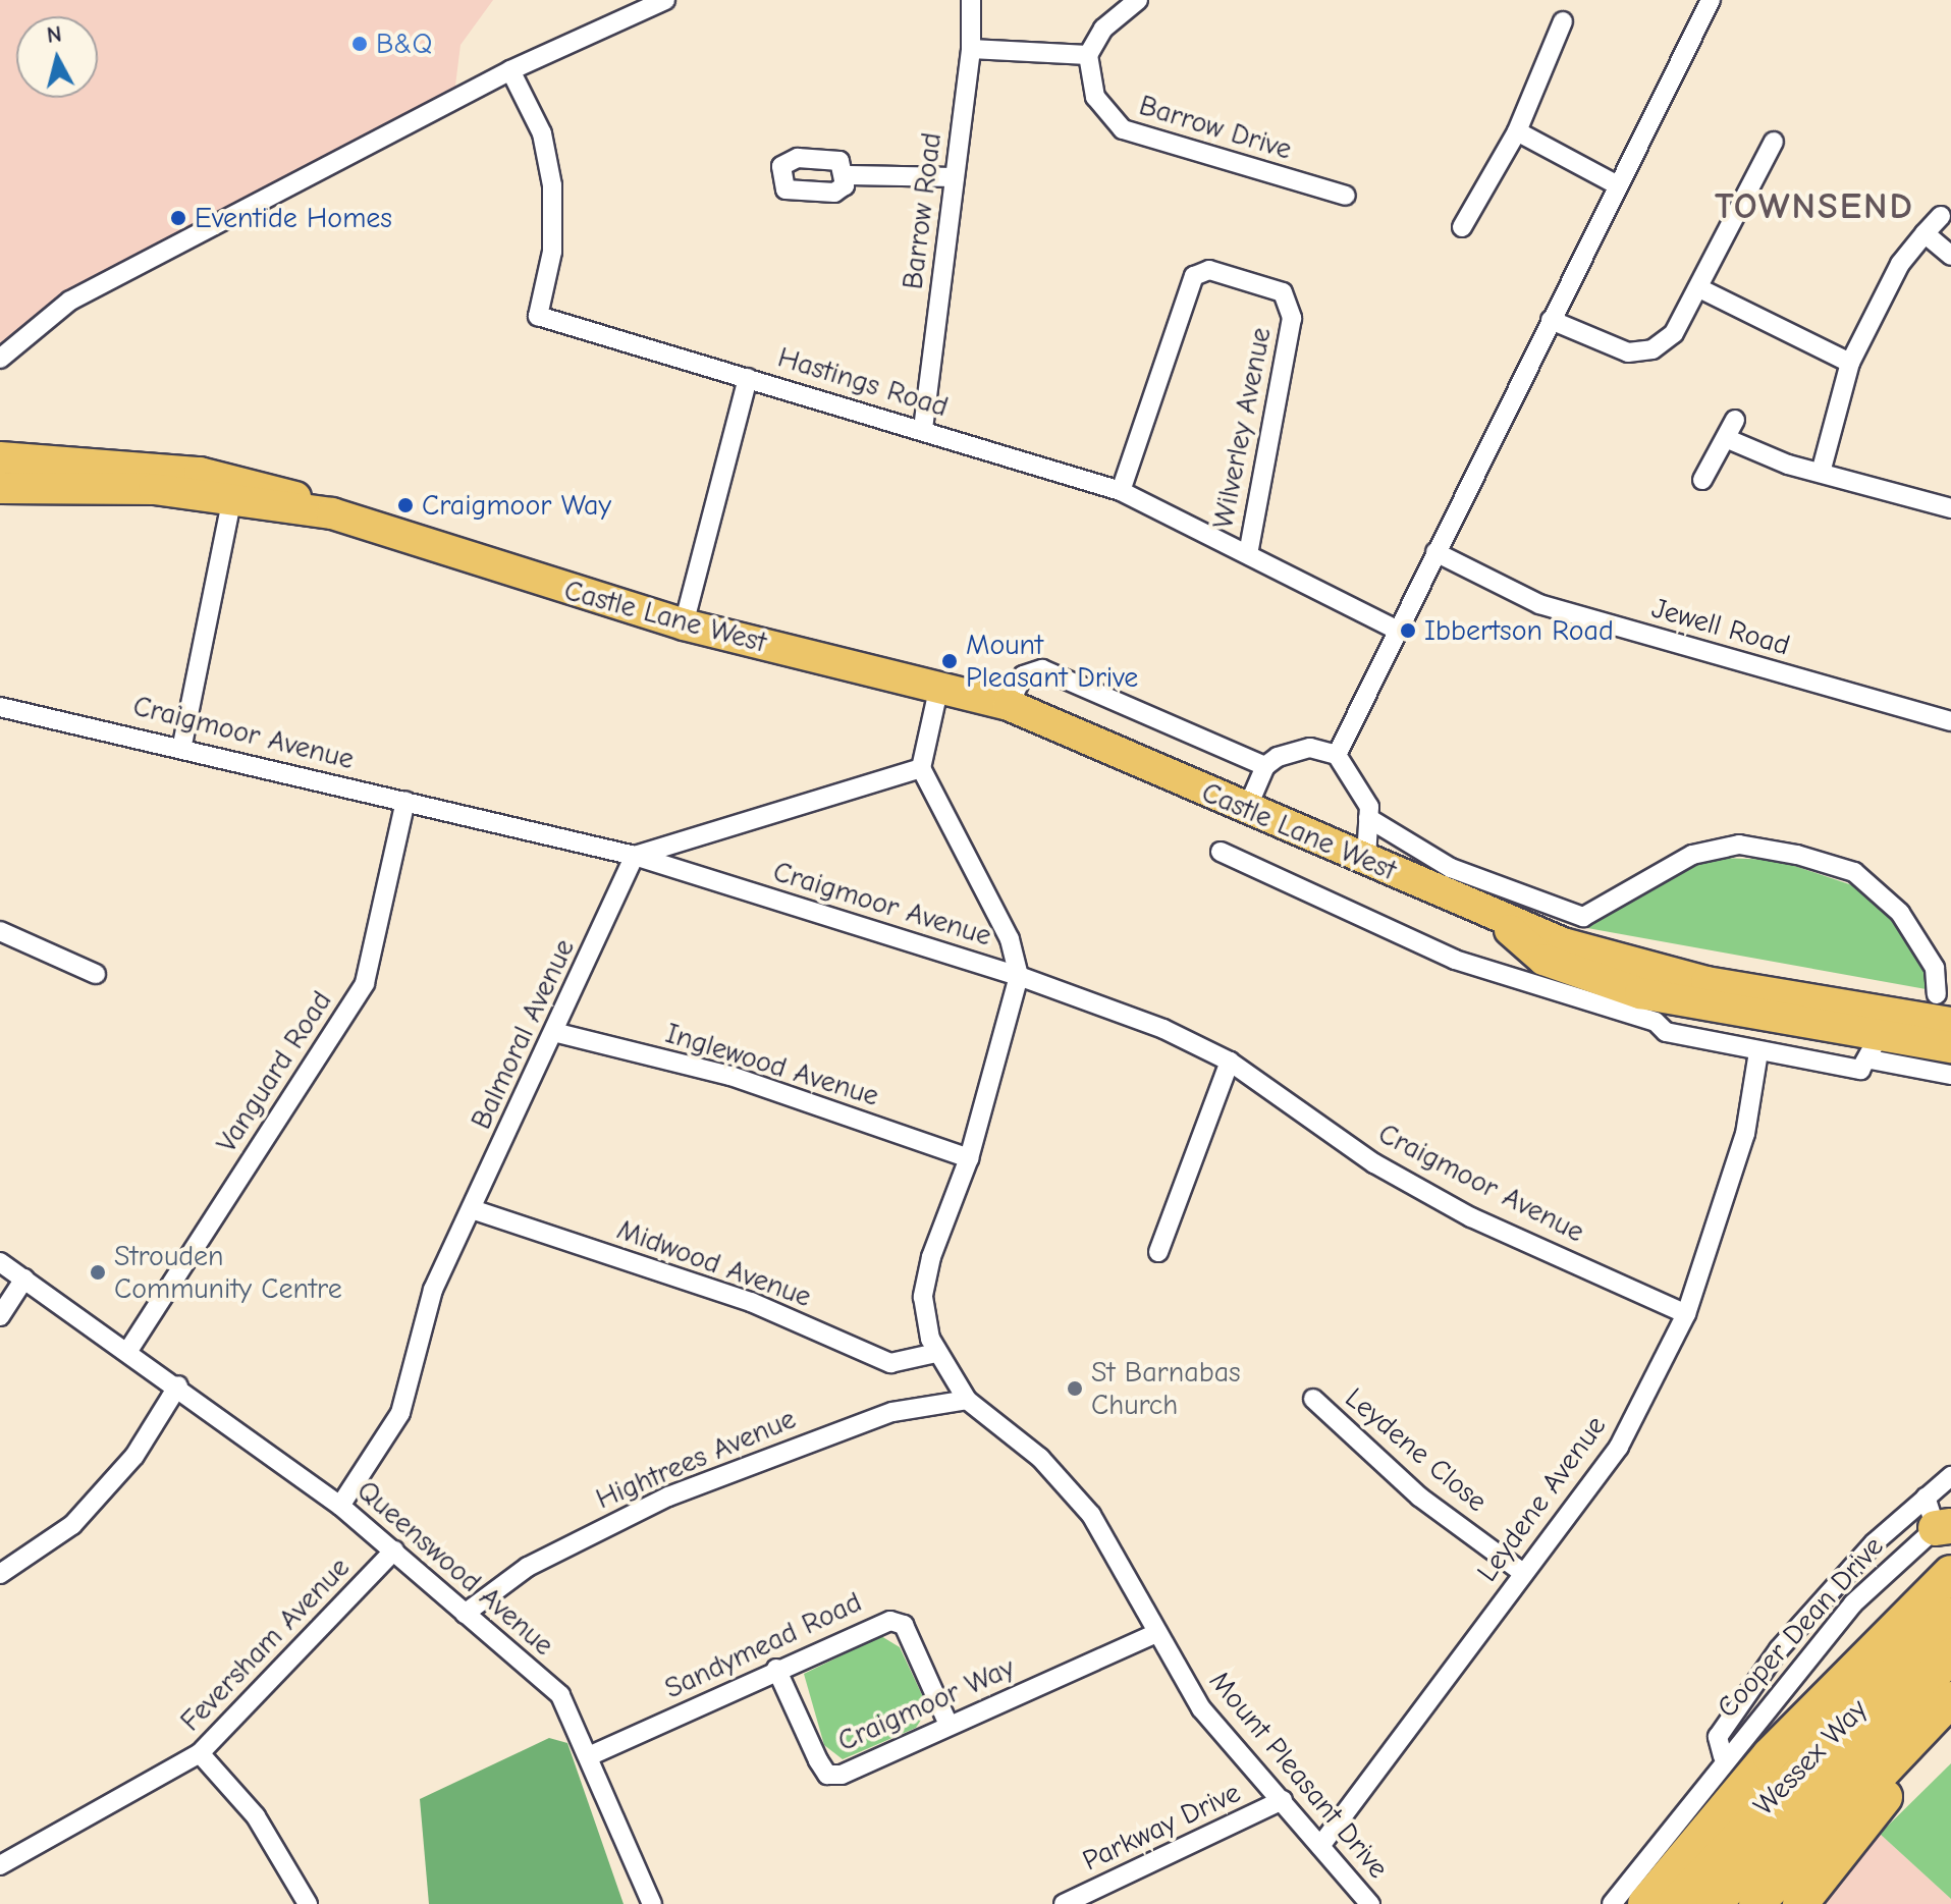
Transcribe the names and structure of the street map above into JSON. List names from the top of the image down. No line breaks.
{"streets":{"highway":["Wessex Way"],"main road":["Castle Lane West"],"street":["Barrow Drive","Barrow Road","Hastings Road","Wilverley Avenue","Jewell Road","Craigmoor Avenue","Balmoral Avenue","Inglewood Avenue","Vanguard Road","Midwood Avenue","Leydene Close","Hightrees Avenue","Leydene Avenue","Queenswood Avenue","Cooper Dean Drive","Feversham Avenue","Sandymead Road","Craigmoor Way","Mount Pleasant Drive","Parkway Drive"]},"crossings":[["Barrow Road","Hastings Road"],["Hastings Road","Wilverley Avenue"],["Castle Lane West","Leydene Avenue"],["Craigmoor Avenue","Balmoral Avenue"],["Craigmoor Avenue","Vanguard Road"],["Craigmoor Avenue","Leydene Avenue"],["Craigmoor Avenue","Mount Pleasant Drive"],["Balmoral Avenue","Inglewood Avenue"],["Balmoral Avenue","Midwood Avenue"],["Balmoral Avenue","Queenswood Avenue"],["Inglewood Avenue","Mount Pleasant Drive"],["Vanguard Road","Queenswood Avenue"],["Midwood Avenue","Mount Pleasant Drive"],["Leydene Close","Leydene Avenue"],["Hightrees Avenue","Queenswood Avenue"],["Hightrees Avenue","Mount Pleasant Drive"],["Leydene Avenue","Mount Pleasant Drive"],["Queenswood Avenue","Feversham Avenue"],["Queenswood Avenue","Sandymead Road"],["Sandymead Road","Craigmoor Way"],["Craigmoor Way","Mount Pleasant Drive"],["Mount Pleasant Drive","Parkway Drive"]],"districts":["TOWNSEND"],"places":["B&Q","Eventide Homes","Craigmoor Way","Ibbertson Road","Mount Pleasant Drive","Strouden Community Centre","St Barnabas Church"],"north":"top"}
